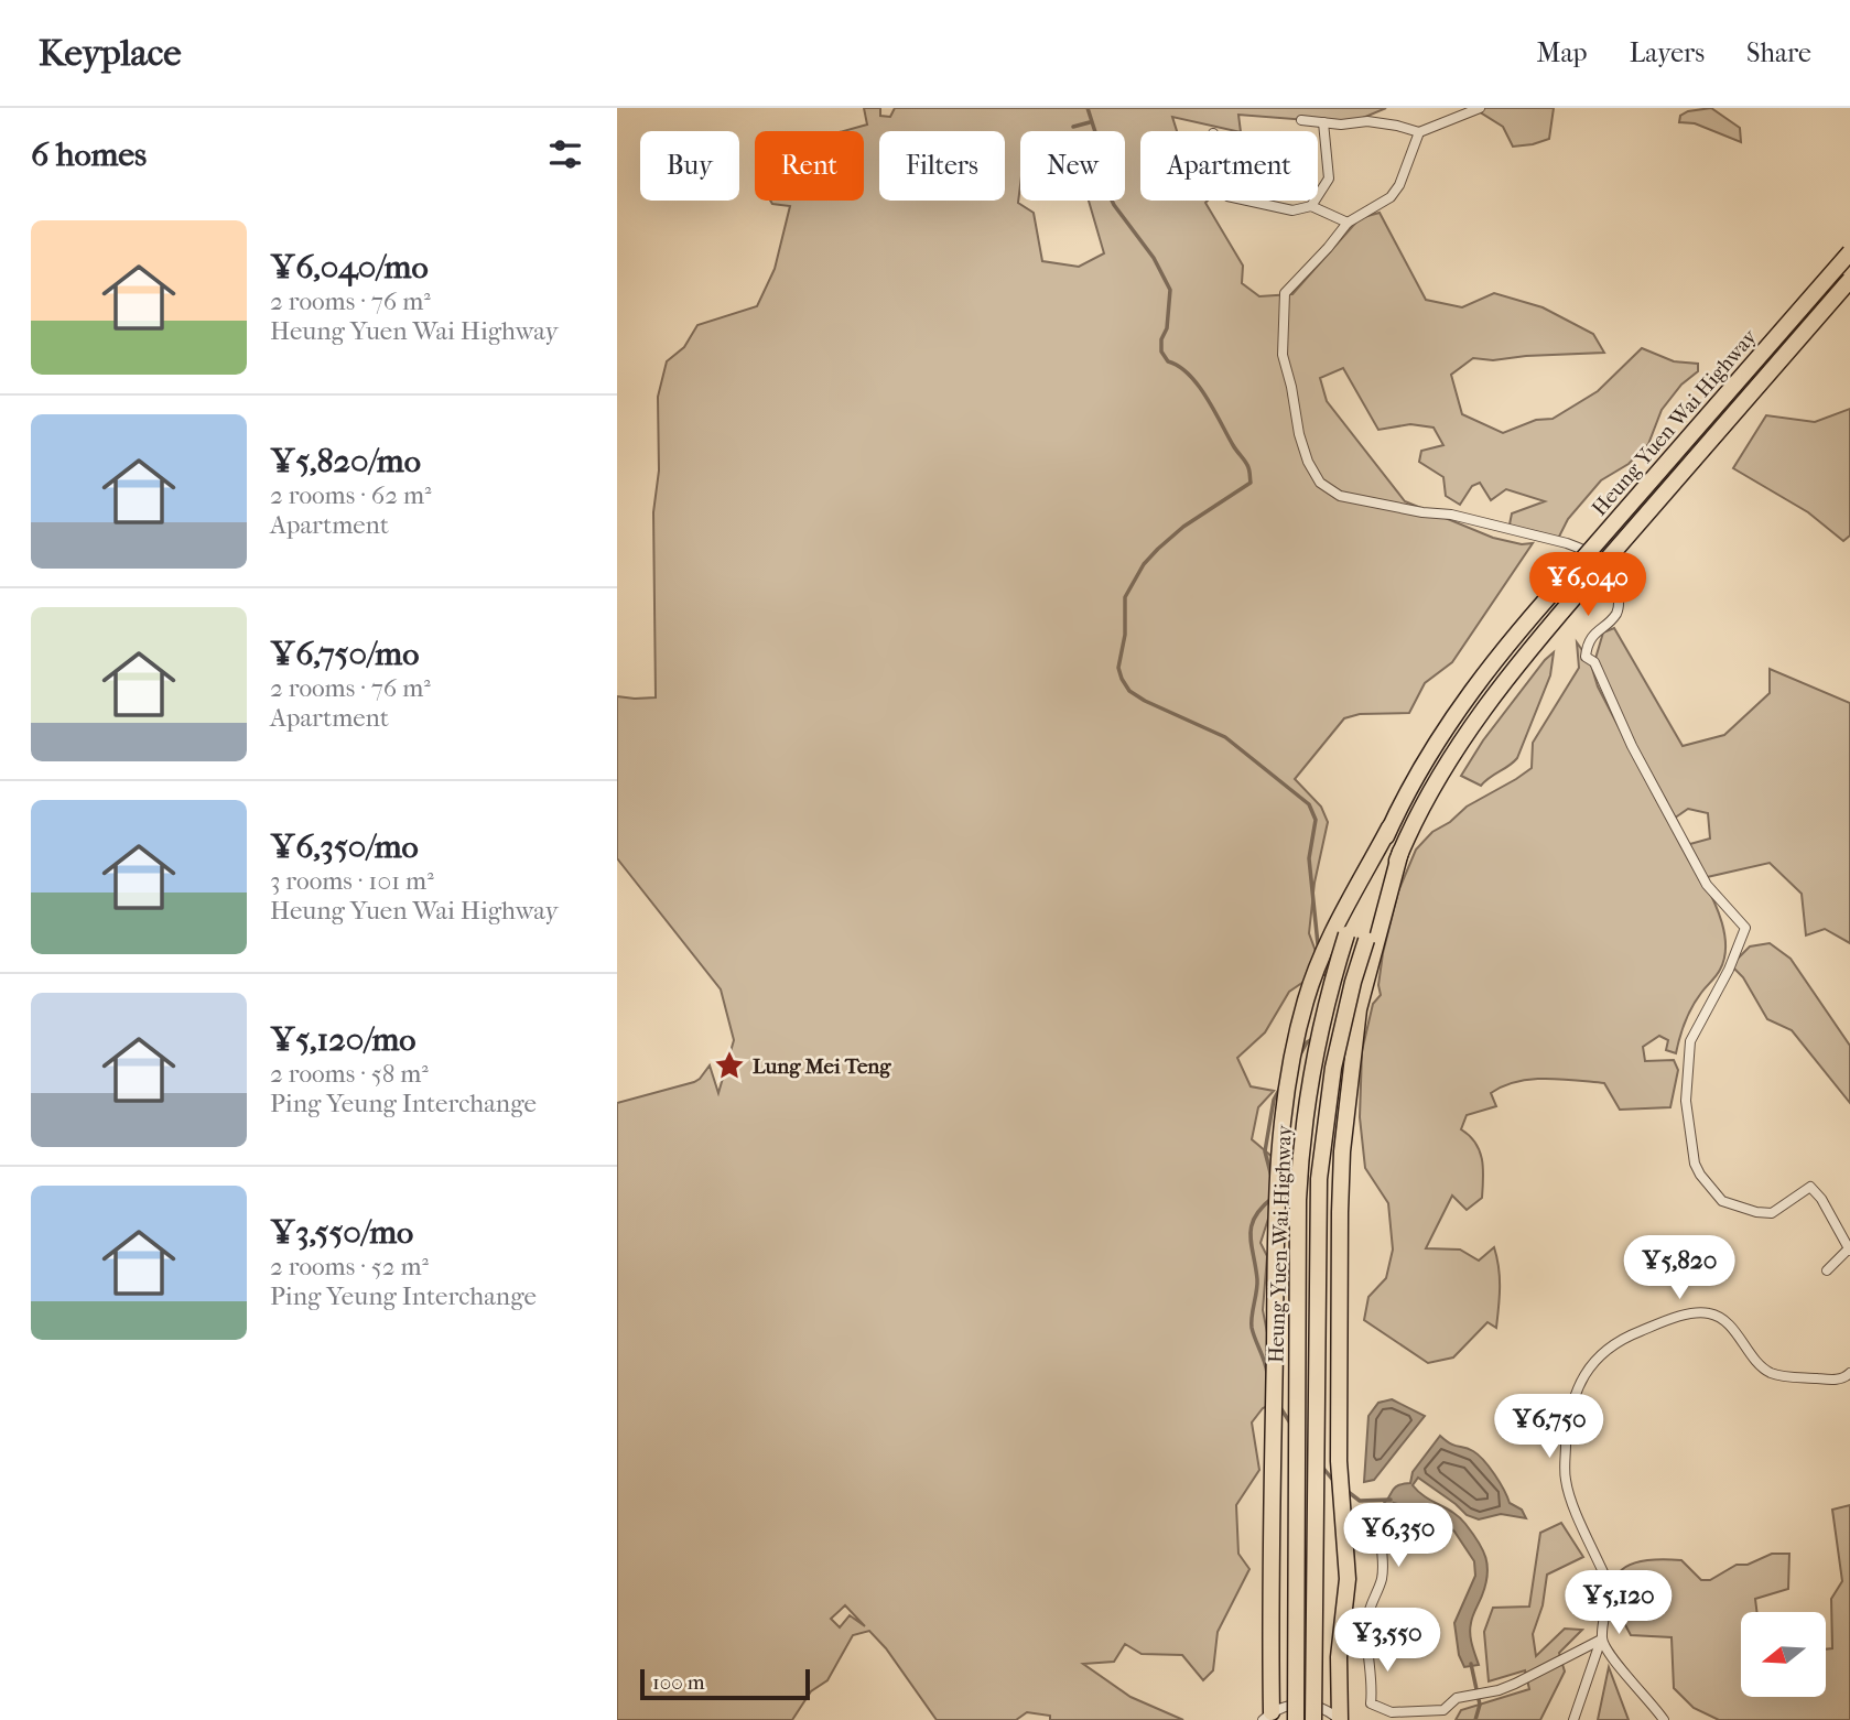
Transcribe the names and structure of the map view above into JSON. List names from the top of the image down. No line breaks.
{"streets":{"highway":["Heung Yuen Wai Highway"]},"places":{"place":["Lung Mei Teng"]},"scale_bar":"100 m","north":"left","page":{"header":"Keyplace","nav":["Map","Layers","Share"],"heading":"6 homes","chip":["Buy","Rent","Filters","New","Apartment"],"list":[{"name":"¥6,040/mo","note":"2 rooms · 76 m² · Heung Yuen Wai Highway"},{"name":"¥5,820/mo","note":"2 rooms · 62 m² · Apartment"},{"name":"¥6,750/mo","note":"2 rooms · 76 m² · Apartment"},{"name":"¥6,350/mo","note":"3 rooms · 101 m² · Heung Yuen Wai Highway"},{"name":"¥5,120/mo","note":"2 rooms · 58 m² · Ping Yeung Interchange"},{"name":"¥3,550/mo","note":"2 rooms · 52 m² · Ping Yeung Interchange"}],"price":["¥6,040","¥5,820","¥6,750","¥6,350","¥5,120","¥3,550"],"scale":"100 m"}}
